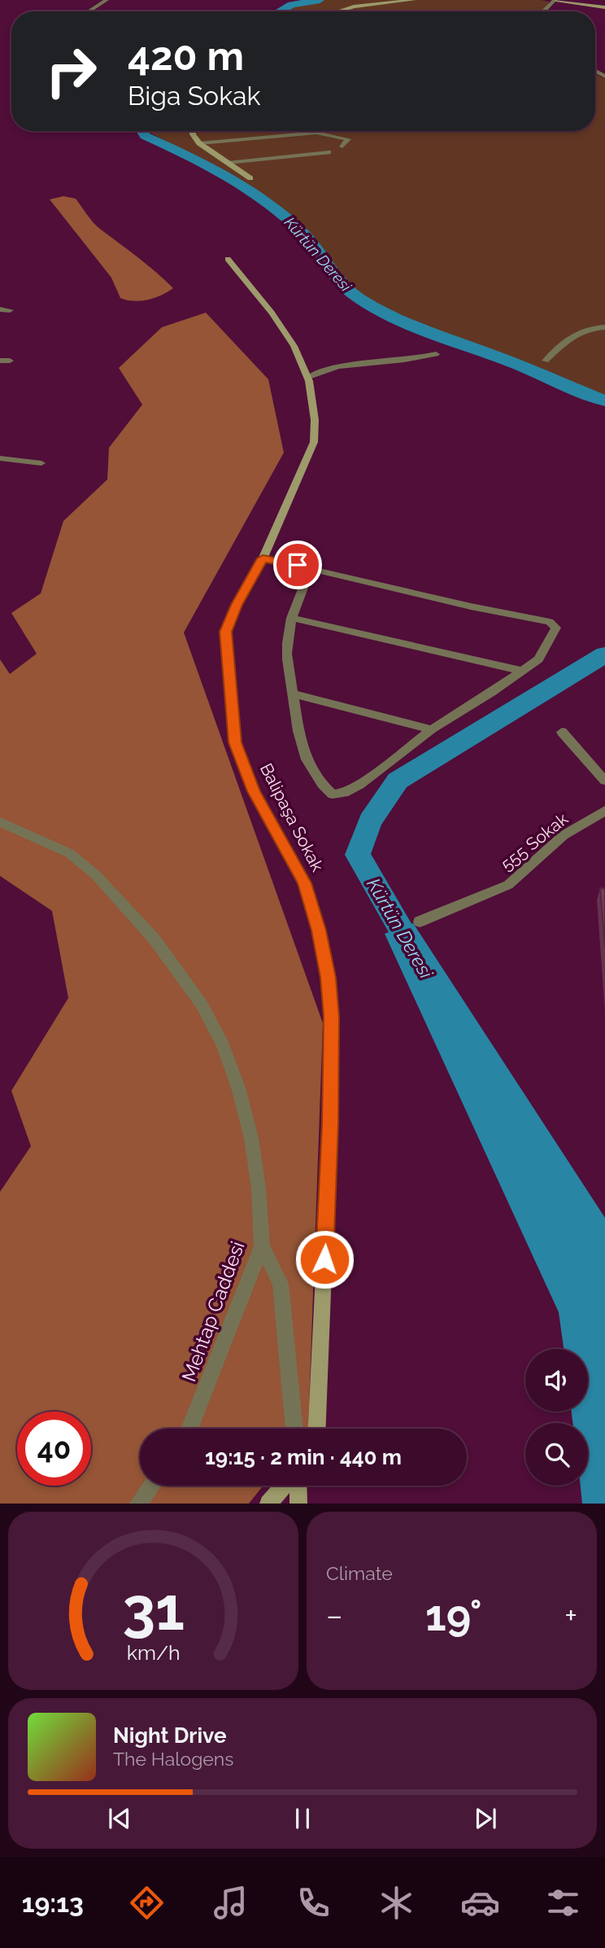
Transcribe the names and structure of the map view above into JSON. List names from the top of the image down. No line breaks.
{"streets":{"street":["Balipaşa Sokak","555 Sokak","Mehtap Caddesi"]},"water":["Kürtün Deresi"],"page":{"turn":["420 m","Biga Sokak"],"limit":"40","trip":"19:15 · 2 min · 440 m","tile":"Climate","heat":["−","19°","+"],"song":["Night Drive","The Halogens"],"tabs":"19:13","gauge":["31","km/h"]}}
